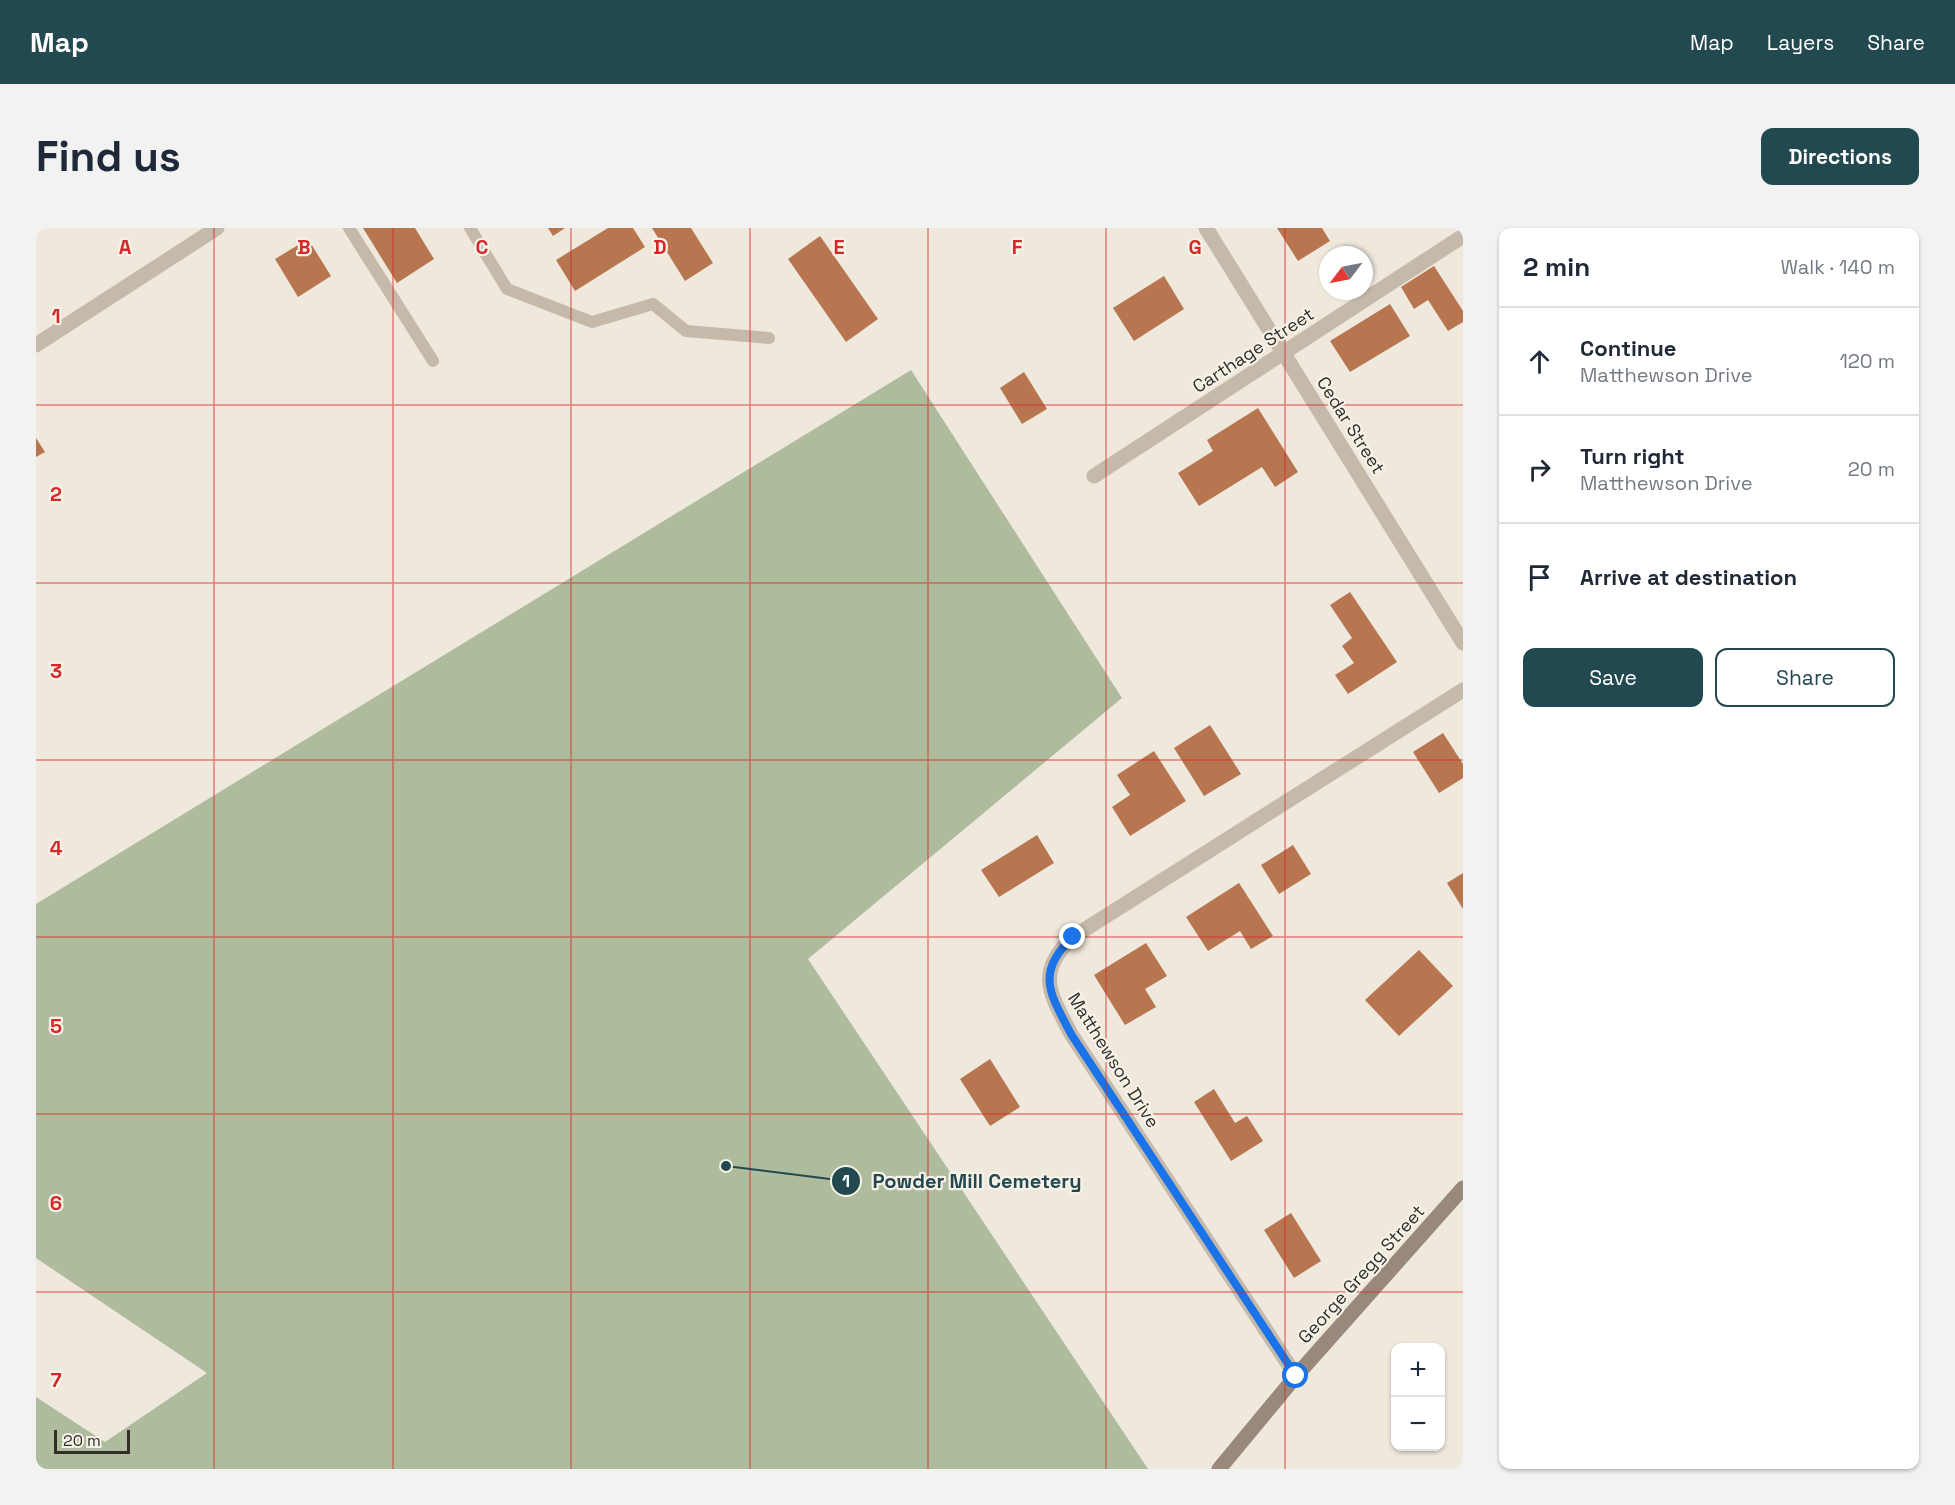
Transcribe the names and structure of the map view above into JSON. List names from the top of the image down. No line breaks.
{"streets":{"main road":["George Gregg Street"],"street":["Carthage Street","Cedar Street","Matthewson Drive"]},"crossings":[["Carthage Street","Cedar Street"],["Matthewson Drive","George Gregg Street"]],"places":["Powder Mill Cemetery"],"scale_bar":"20 m","north":"bottom left","page":{"header":"Map","nav":["Map","Layers","Share"],"buttons":["Directions",["Save","Share"]],"title":"Find us","heading":["2 min","Walk · 140 m"],"list":[["Continue","Matthewson Drive","120 m"],["Turn right","Matthewson Drive","20 m"],"Arrive at destination"],"map_buttons":["+","−"],"scale":"20 m"},"grid":{"columns":["A","B","C","D","E","F","G"],"rows":["1","2","3","4","5","6","7"]}}
